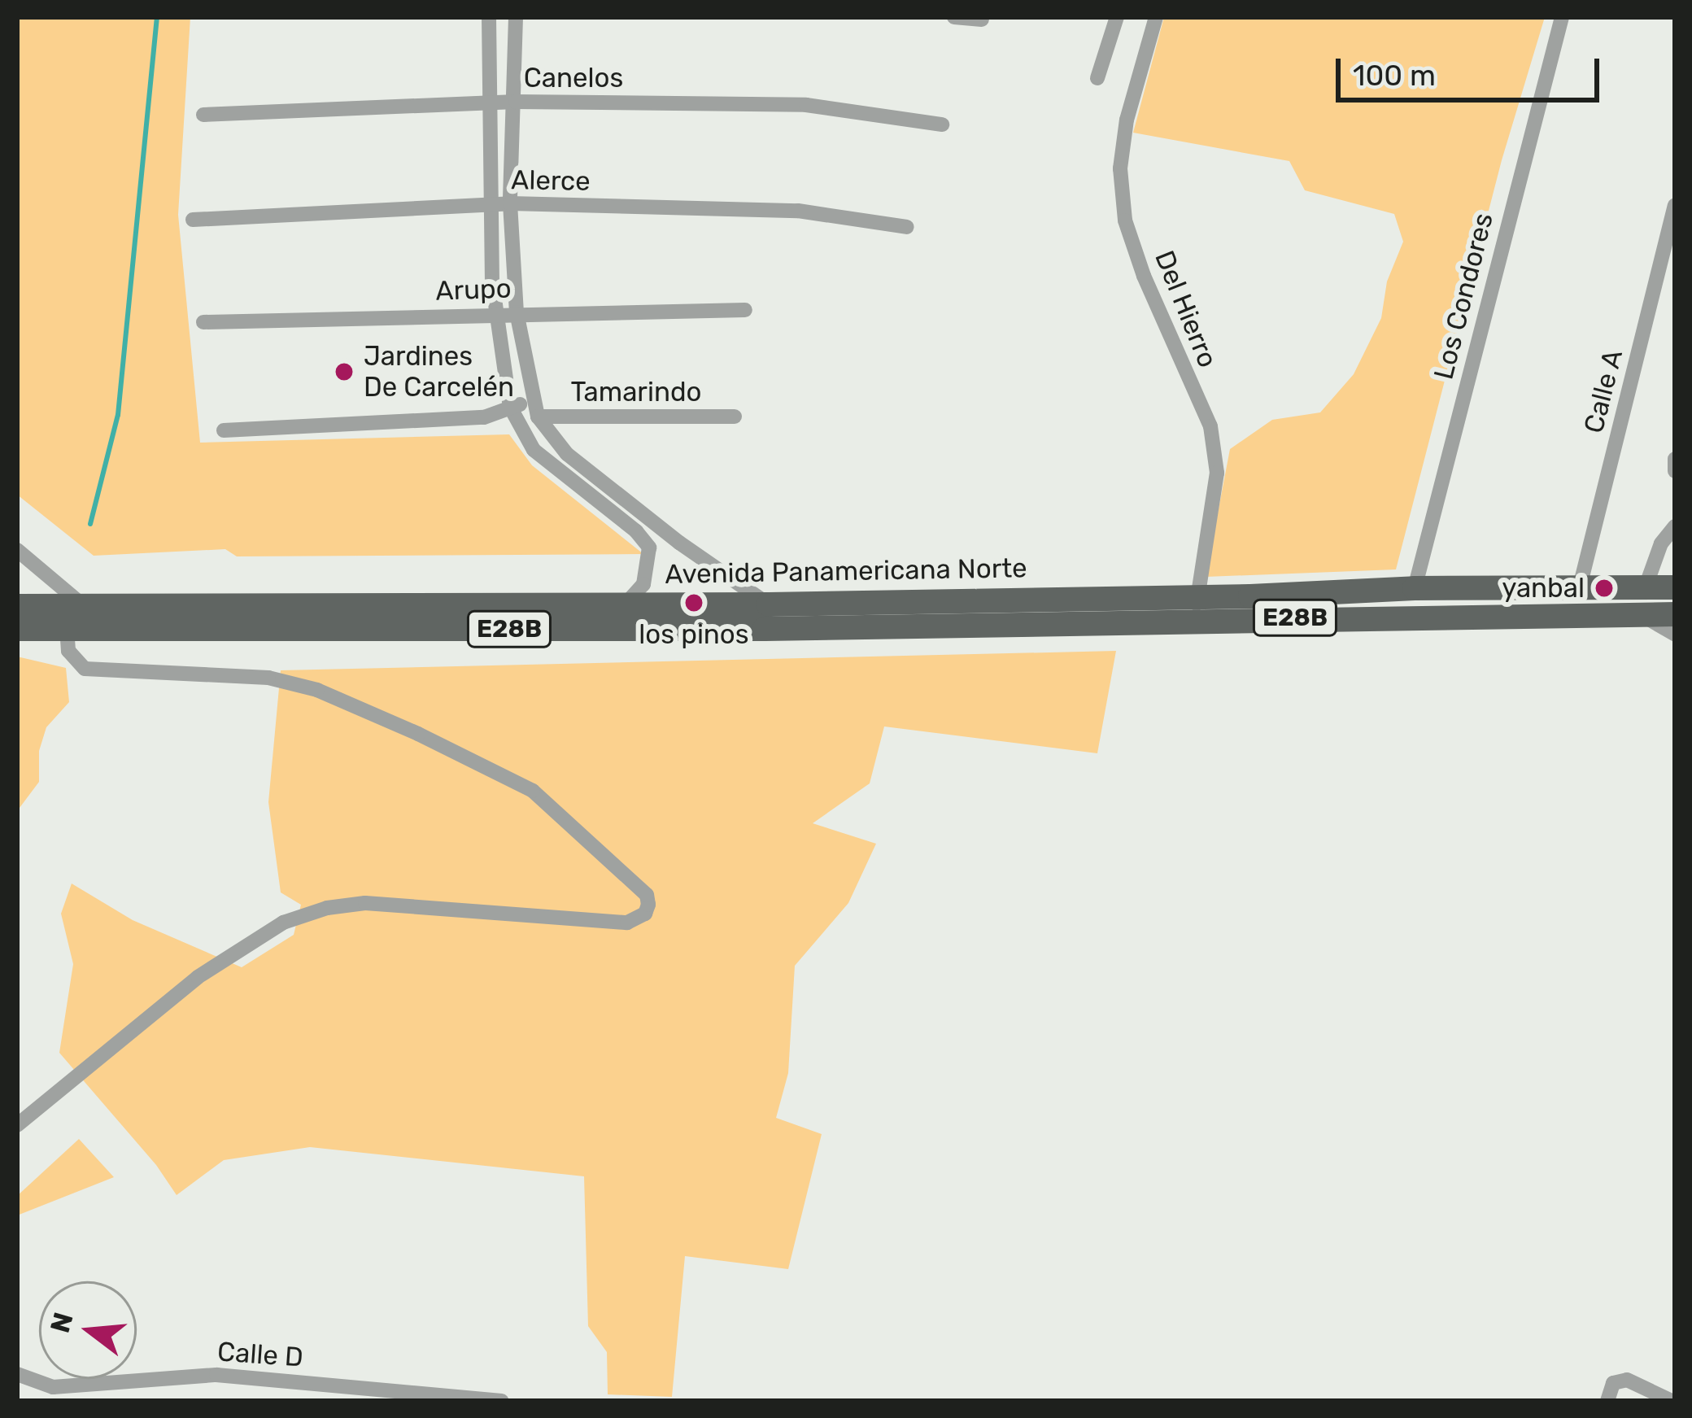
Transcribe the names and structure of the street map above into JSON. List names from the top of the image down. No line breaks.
{"streets":{"main road":["Avenida Panamericana Norte","E28B"],"street":["Canelos","Alerce","Arupo","Los Condores","Del Hierro","Calle A","Tamarindo","Calle D"]},"crossings":[["Los Condores","Avenida Panamericana Norte"],["Del Hierro","Avenida Panamericana Norte"],["Calle A","Avenida Panamericana Norte"]],"places":["Jardines De Carcelén","yanbal","los pinos"],"scale_bar":"100 m","north":"left"}
